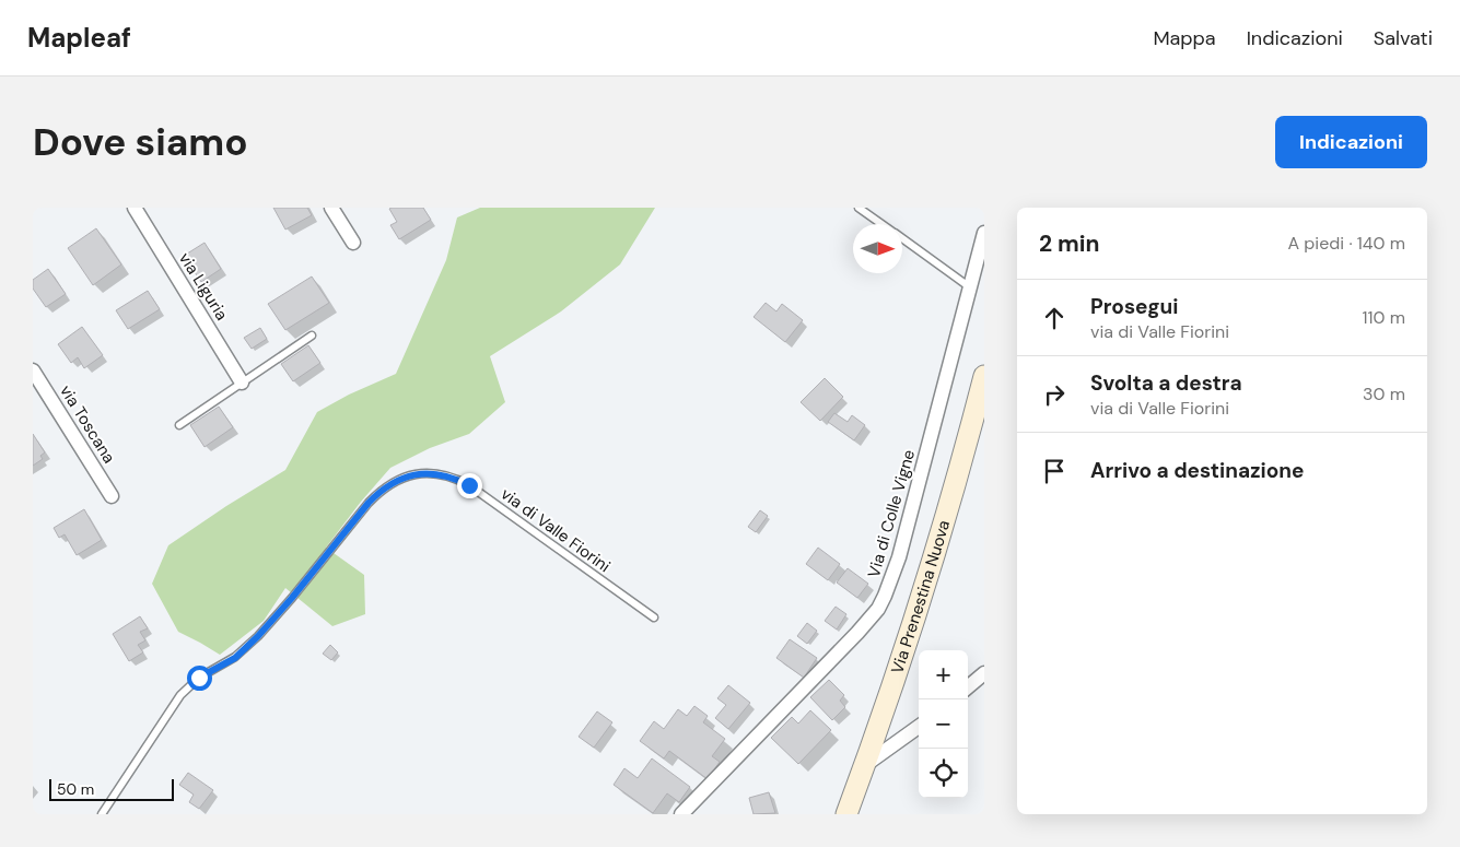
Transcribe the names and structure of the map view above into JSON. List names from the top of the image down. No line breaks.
{"streets":{"main road":["Via Prenestina Nuova"],"street":["via Liguria","via Toscana","Via di Colle Vigne"],"lane":["via di Valle Fiorini"]},"scale_bar":"50 m","north":"right","page":{"header":"Mapleaf","nav":["Mappa","Indicazioni","Salvati"],"buttons":"Indicazioni","title":"Dove siamo","heading":["2 min","A piedi · 140 m"],"list":[["Prosegui","via di Valle Fiorini","110 m"],["Svolta a destra","via di Valle Fiorini","30 m"],"Arrivo a destinazione"],"map_buttons":["+","−"],"scale":"50 m"}}
